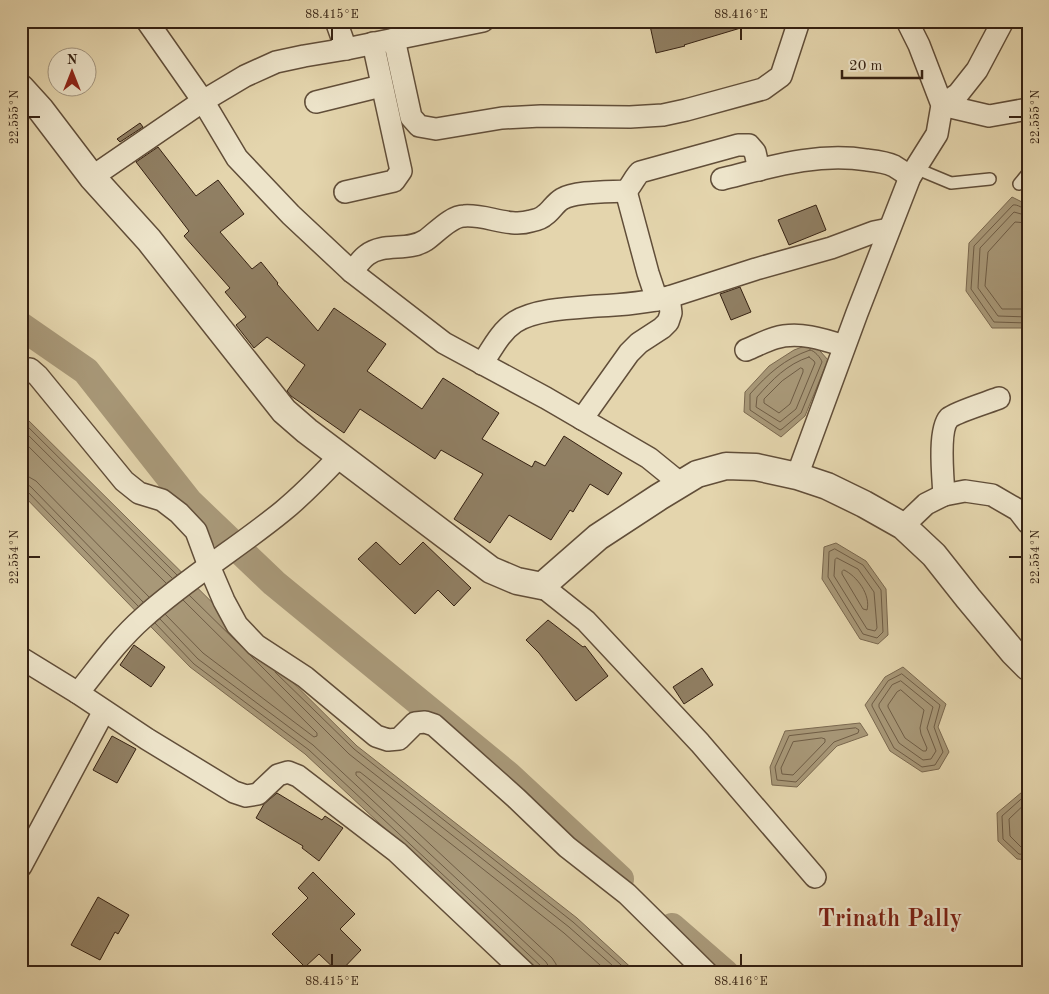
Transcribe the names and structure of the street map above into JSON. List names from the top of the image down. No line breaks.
{"districts":["Trinath Pally"],"scale_bar":"20 m","north":"top","coordinates":["88.415°E","88.416°E","22.555°N","22.554°N"]}
